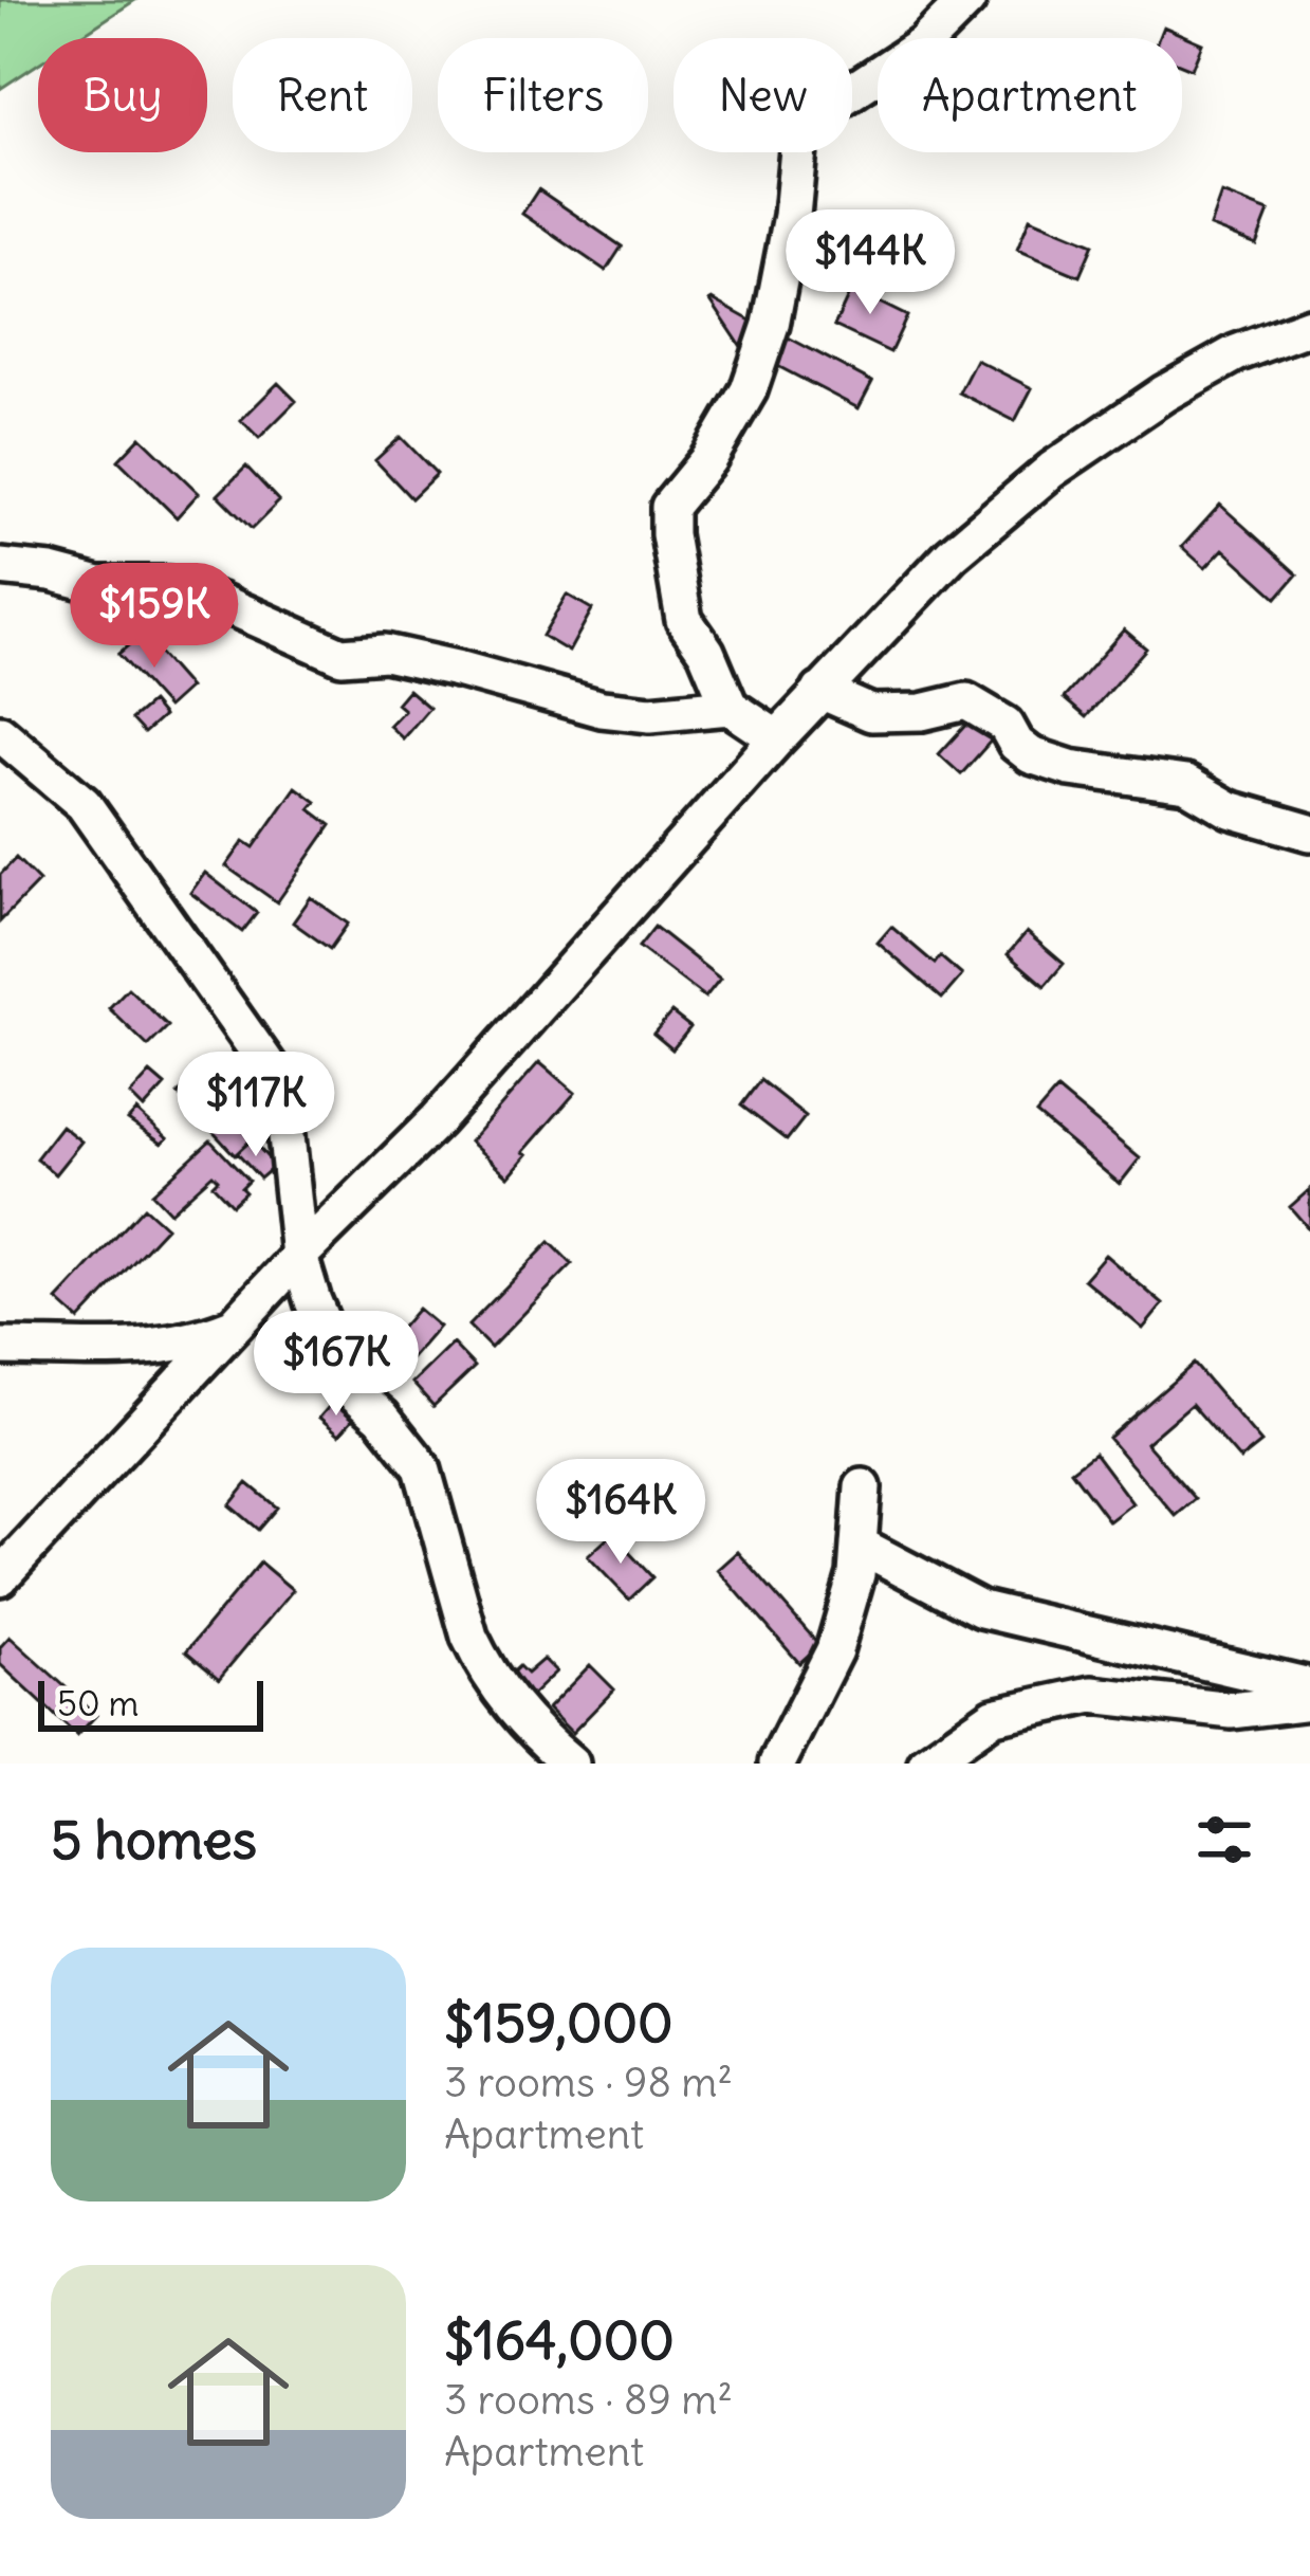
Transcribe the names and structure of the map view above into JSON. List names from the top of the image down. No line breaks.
{"scale_bar":"50 m","page":{"chip":["Buy","Rent","Filters","New","Apartment"],"price":["$144K","$159K","$117K","$167K","$164K"],"scale":"50 m","heading":"5 homes","list":[{"name":"$159,000","note":"3 rooms · 98 m² · Apartment"},{"name":"$164,000","note":"3 rooms · 89 m² · Apartment"}]}}
